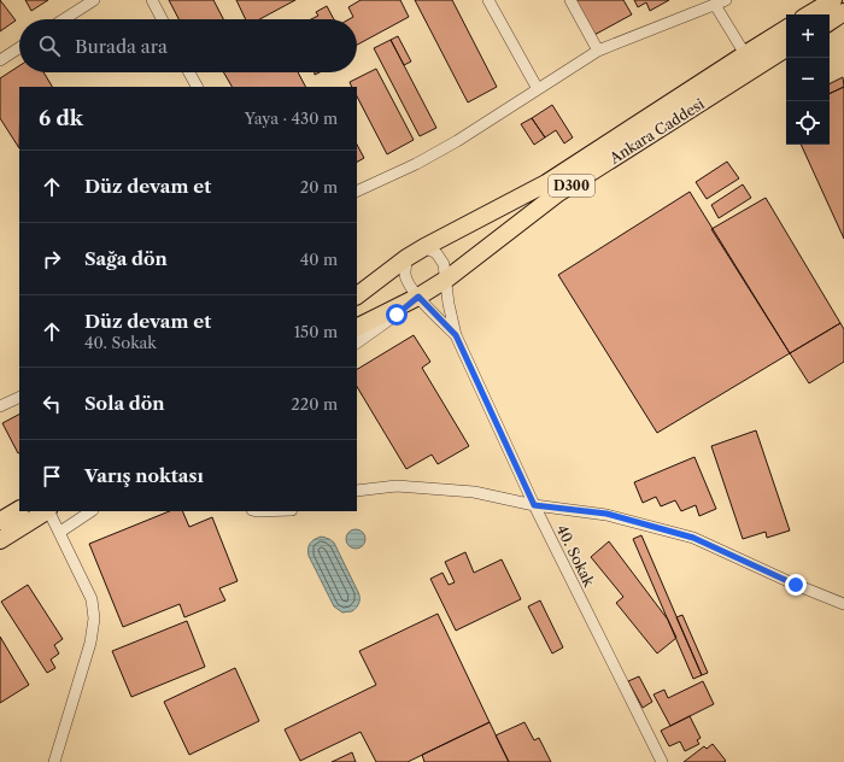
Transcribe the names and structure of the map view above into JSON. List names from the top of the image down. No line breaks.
{"streets":{"highway":["Ankara Caddesi","D300"],"street":["40. Sokak"]},"page":{"map_buttons":["+","−"],"search":"Burada ara","heading":["6 dk","Yaya · 430 m"],"list":[["Düz devam et","20 m"],["Sağa dön","40 m"],["Düz devam et","40. Sokak","150 m"],["Sola dön","220 m"],"Varış noktası"]}}
